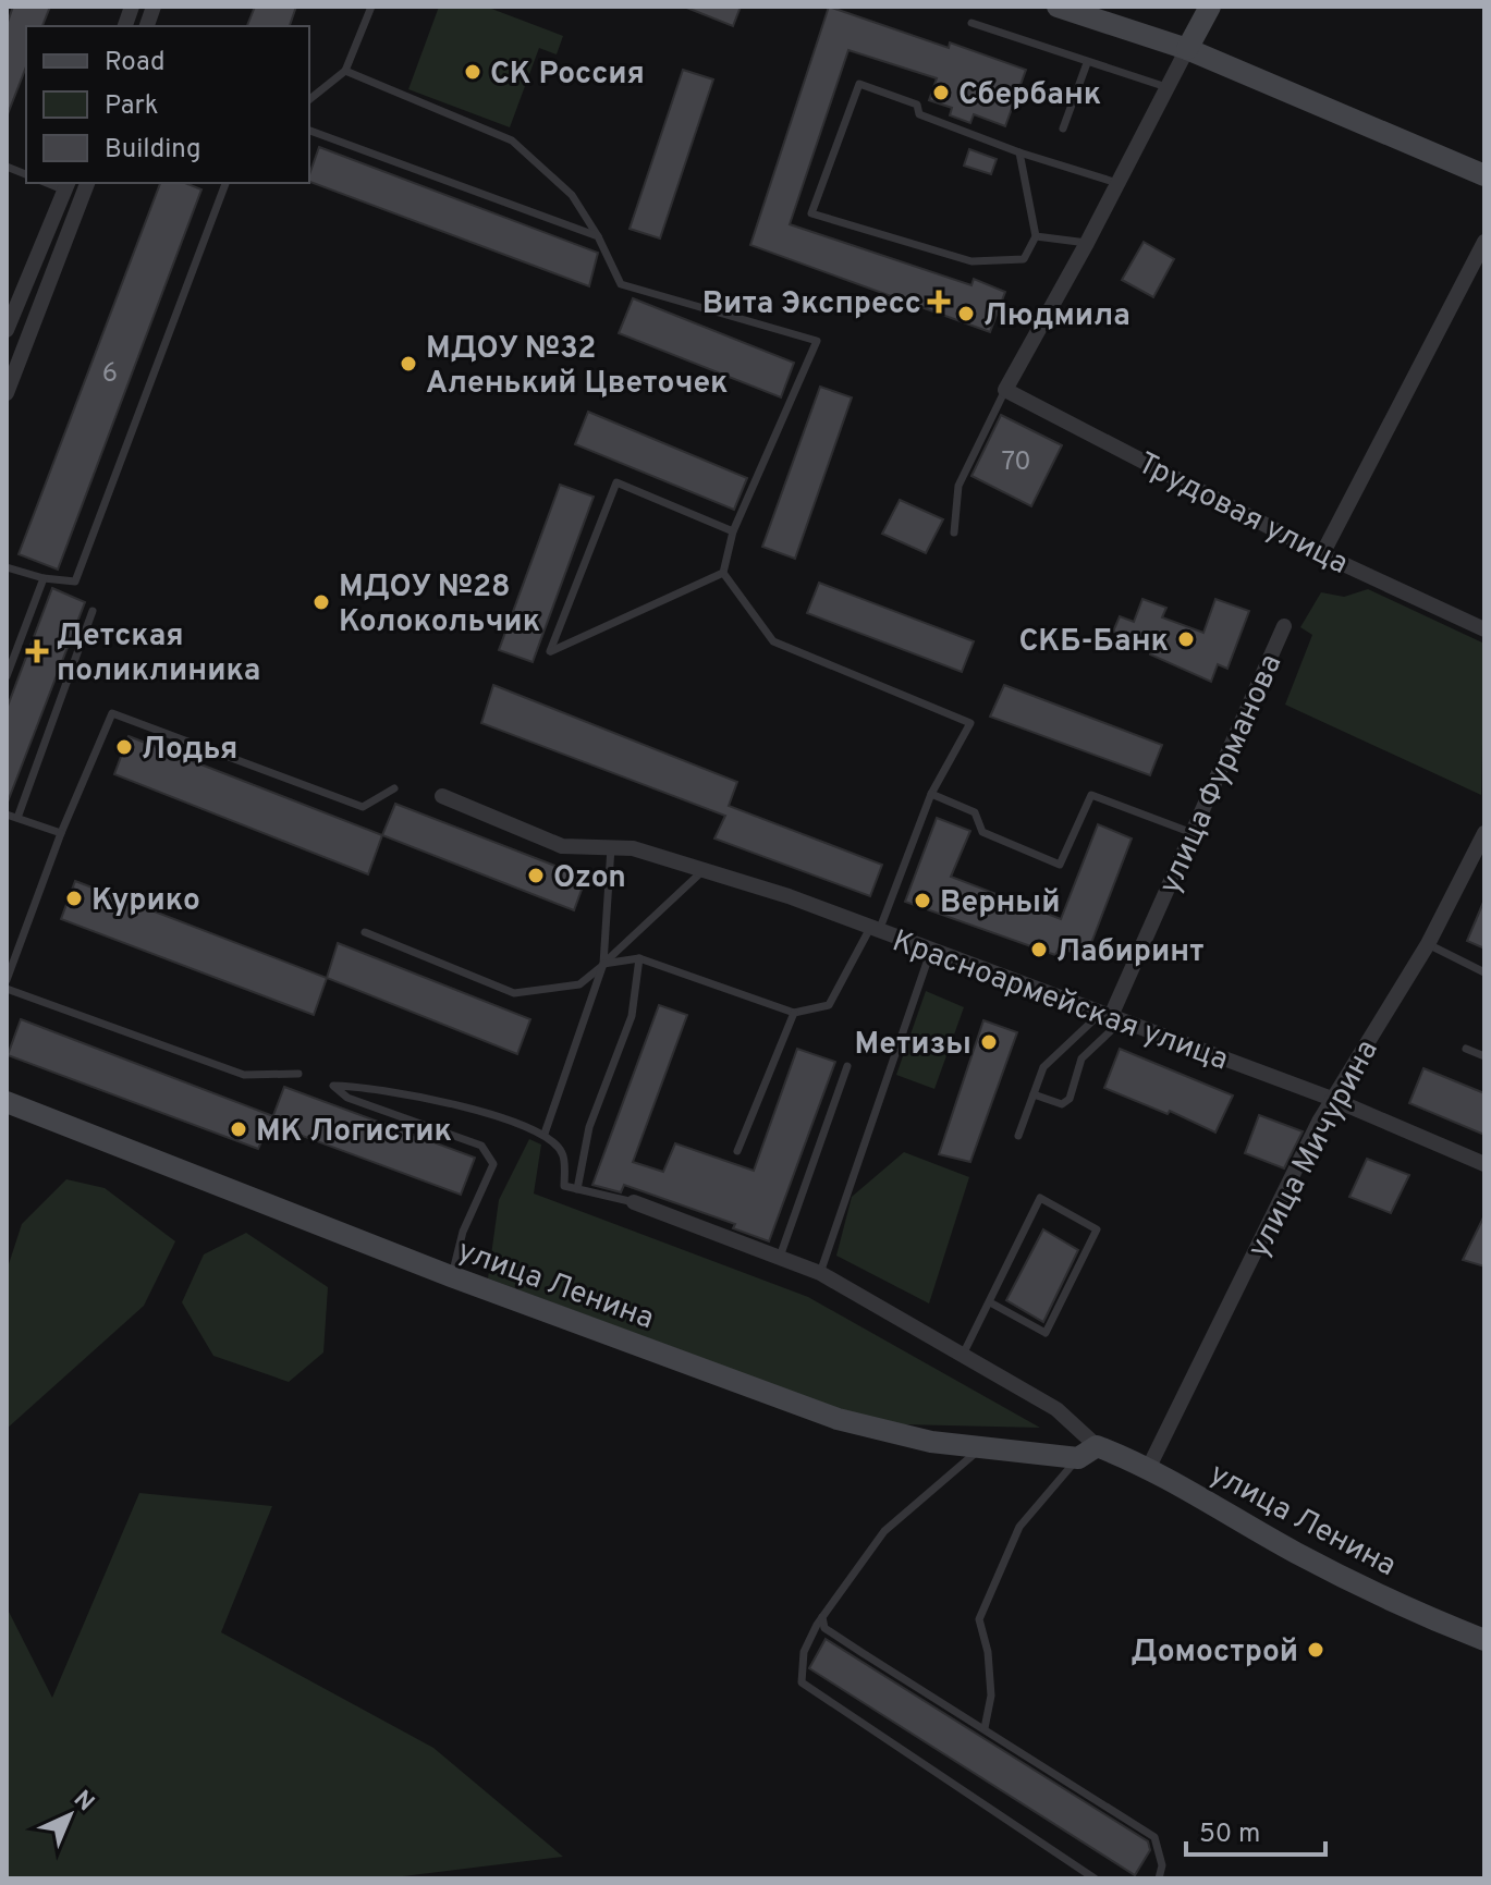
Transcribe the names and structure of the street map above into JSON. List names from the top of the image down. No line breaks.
{"streets":{"street":["Трудовая улица","улица Фурманова","Красноармейская улица","улица Мичурина","улица Ленина"]},"crossings":[["улица Фурманова","Красноармейская улица"],["Красноармейская улица","улица Мичурина"],["улица Мичурина","улица Ленина"]],"places":{"other":["СК Россия","Сбербанк","Людмила","МДОУ №32 Аленький Цветочек","МДОУ №28 Колокольчик","СКБ-Банк","Лодья","Ozon","Курико","Верный","Лабиринт","Метизы","МК Логистик","Домострой"],"health":["Вита Экспресс","Детская поликлиника"]},"house_numbers":["6","70"],"legend":["Road","Park","Building"],"scale_bar":"50 m","north":"top right"}
